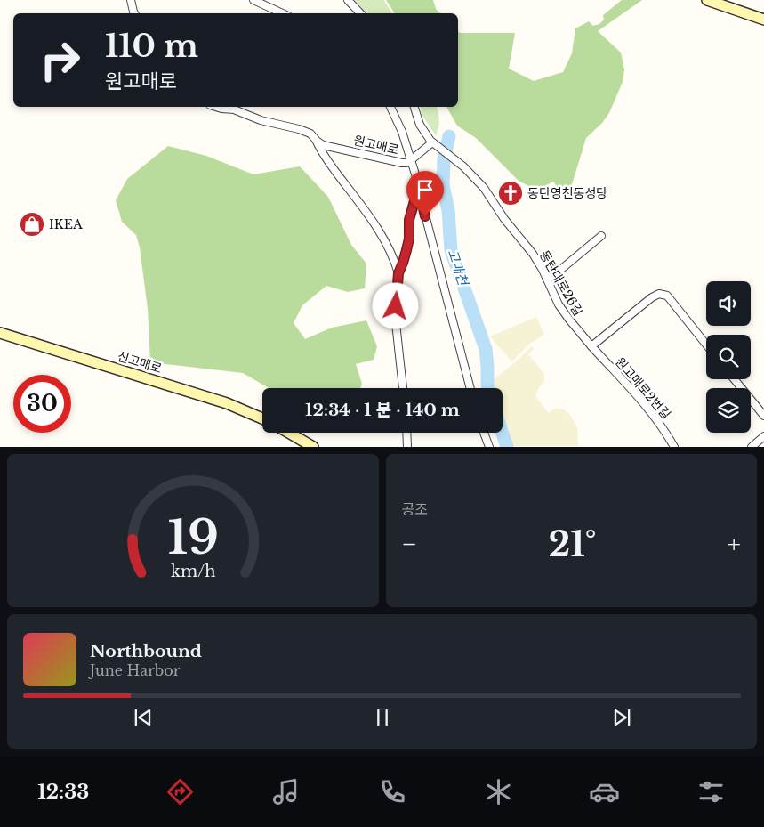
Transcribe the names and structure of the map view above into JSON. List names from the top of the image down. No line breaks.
{"streets":{"street":["원고매로","동탄대로26길","신고매로","원고매로2번길"]},"crossings":[["동탄대로26길","원고매로2번길"]],"water":["고매천"],"places":{"church":["동탄영천동성당"],"shop":["IKEA"]},"page":{"turn":["110 m","원고매로"],"limit":"30","trip":"12:34 · 1 분 · 140 m","tile":"공조","heat":["−","21°","+"],"song":["Northbound","June Harbor"],"tabs":"12:33","gauge":["19","km/h"]}}
